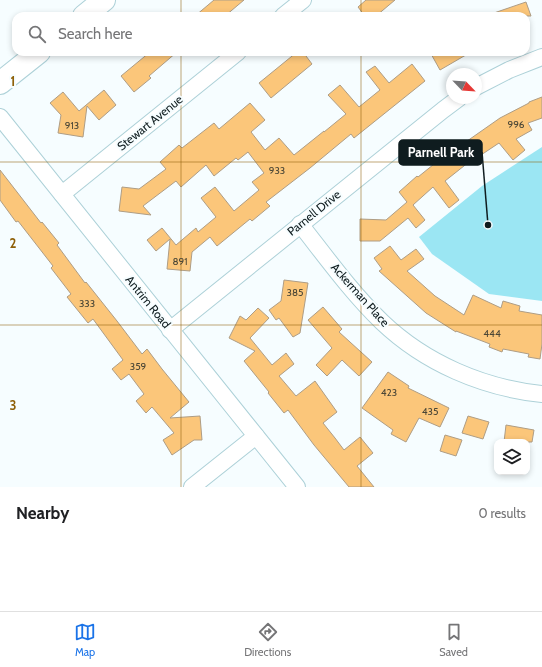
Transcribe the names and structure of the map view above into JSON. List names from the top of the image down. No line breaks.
{"streets":{"street":["Stewart Avenue","Parnell Drive","Ackerman Place","Antrim Road"]},"crossings":[["Stewart Avenue","Antrim Road"],["Parnell Drive","Ackerman Place"],["Parnell Drive","Antrim Road"]],"places":["Parnell Park"],"house_numbers":["996","913","933","891","385","333","444","359","423","435"],"north":"bottom right","page":{"search":"Search here","heading":["Nearby","0 results"],"nav":["Map","Directions","Saved"]},"grid":{"rows":["1","2","3"]}}
